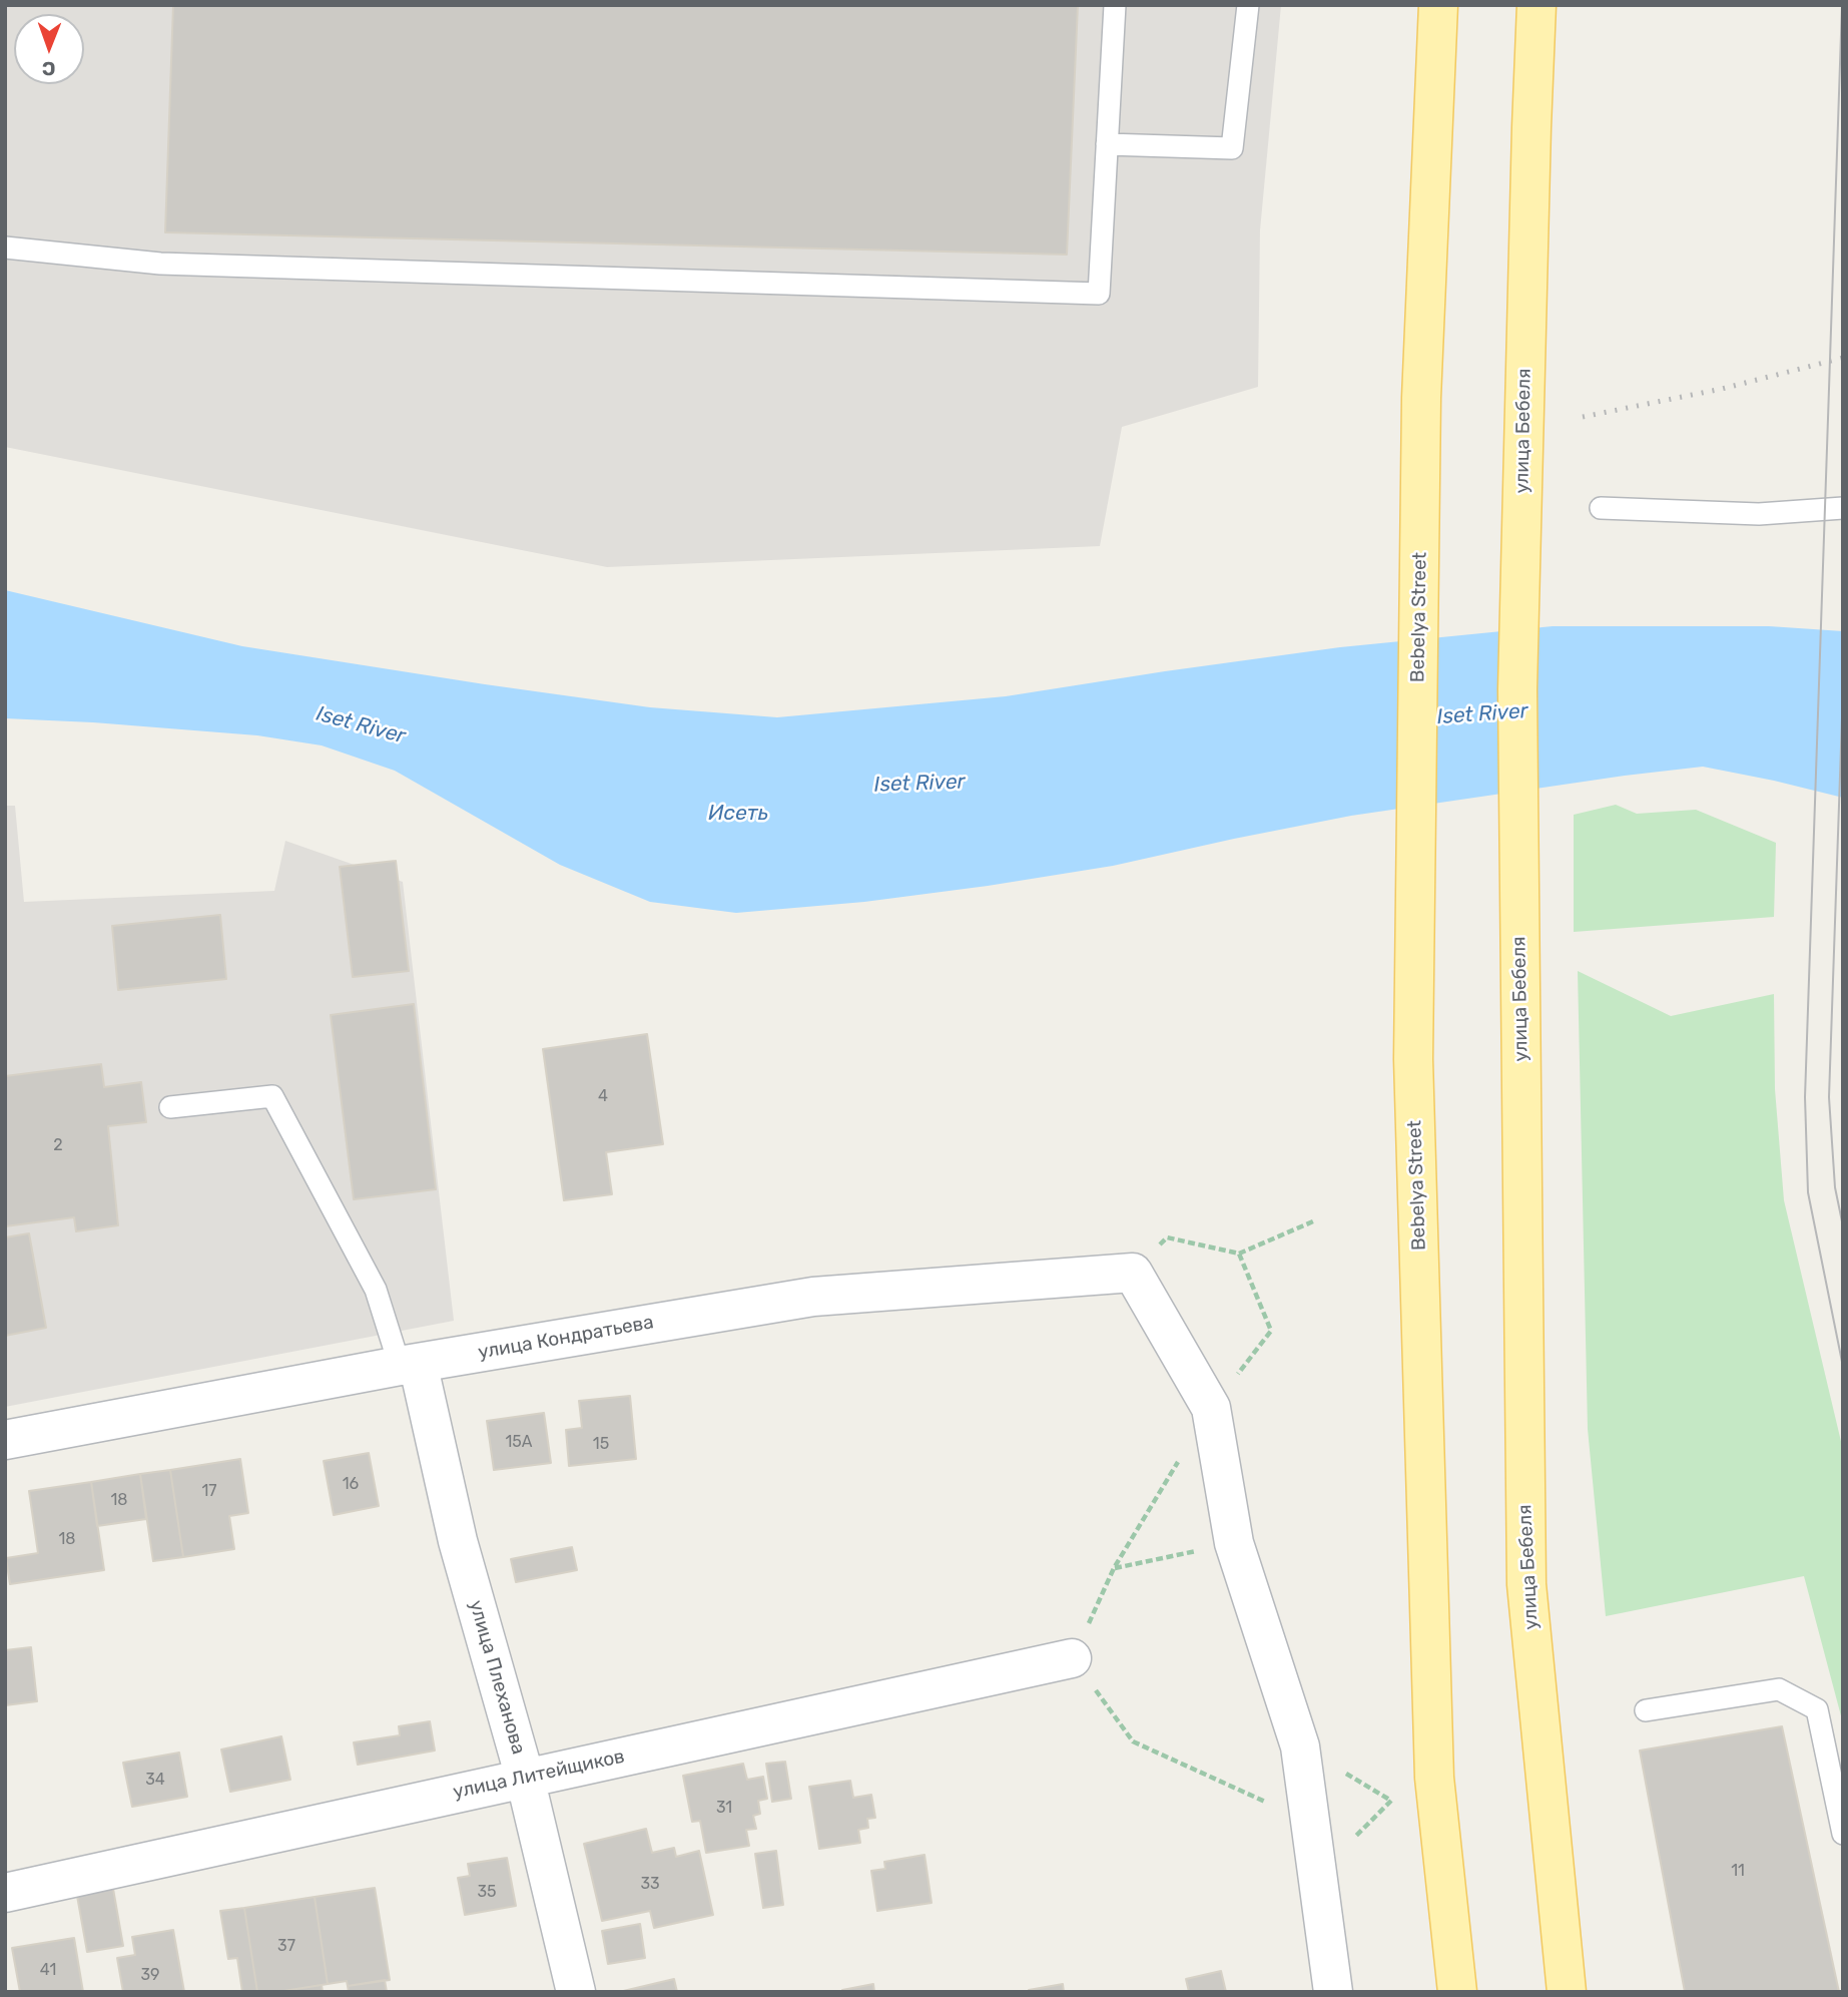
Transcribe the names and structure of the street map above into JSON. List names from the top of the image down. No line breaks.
{"streets":{"main road":["улица Бебеля","Bebelya Street"],"street":["улица Кондратьева","улица Плеханова","улица Литейщиков"]},"crossings":[["улица Кондратьева","улица Плеханова"],["улица Плеханова","улица Литейщиков"]],"water":["Iset River","Исеть"],"house_numbers":["4","2","15А","15","16","17","18","18","34","31","11","33","35","37","41","39"],"north":"bottom"}
